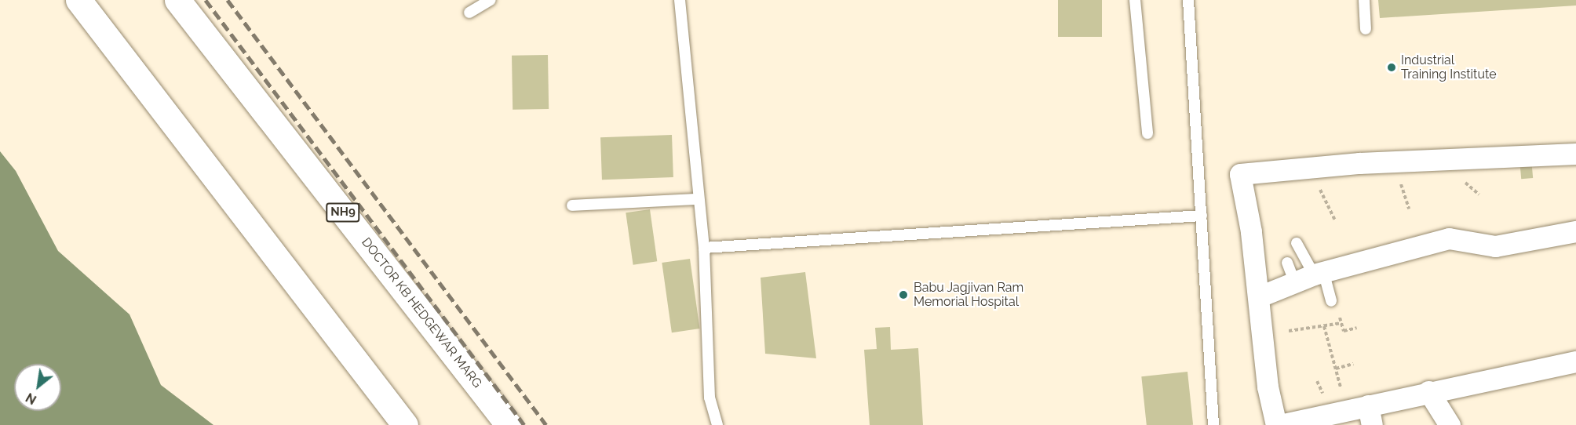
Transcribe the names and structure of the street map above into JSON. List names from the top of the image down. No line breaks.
{"streets":{"highway":["NH9","DOCTOR KB HEDGEWAR MARG"]},"places":["Industrial Training Institute","Babu Jagjivan Ram Memorial Hospital"],"north":"bottom left"}
